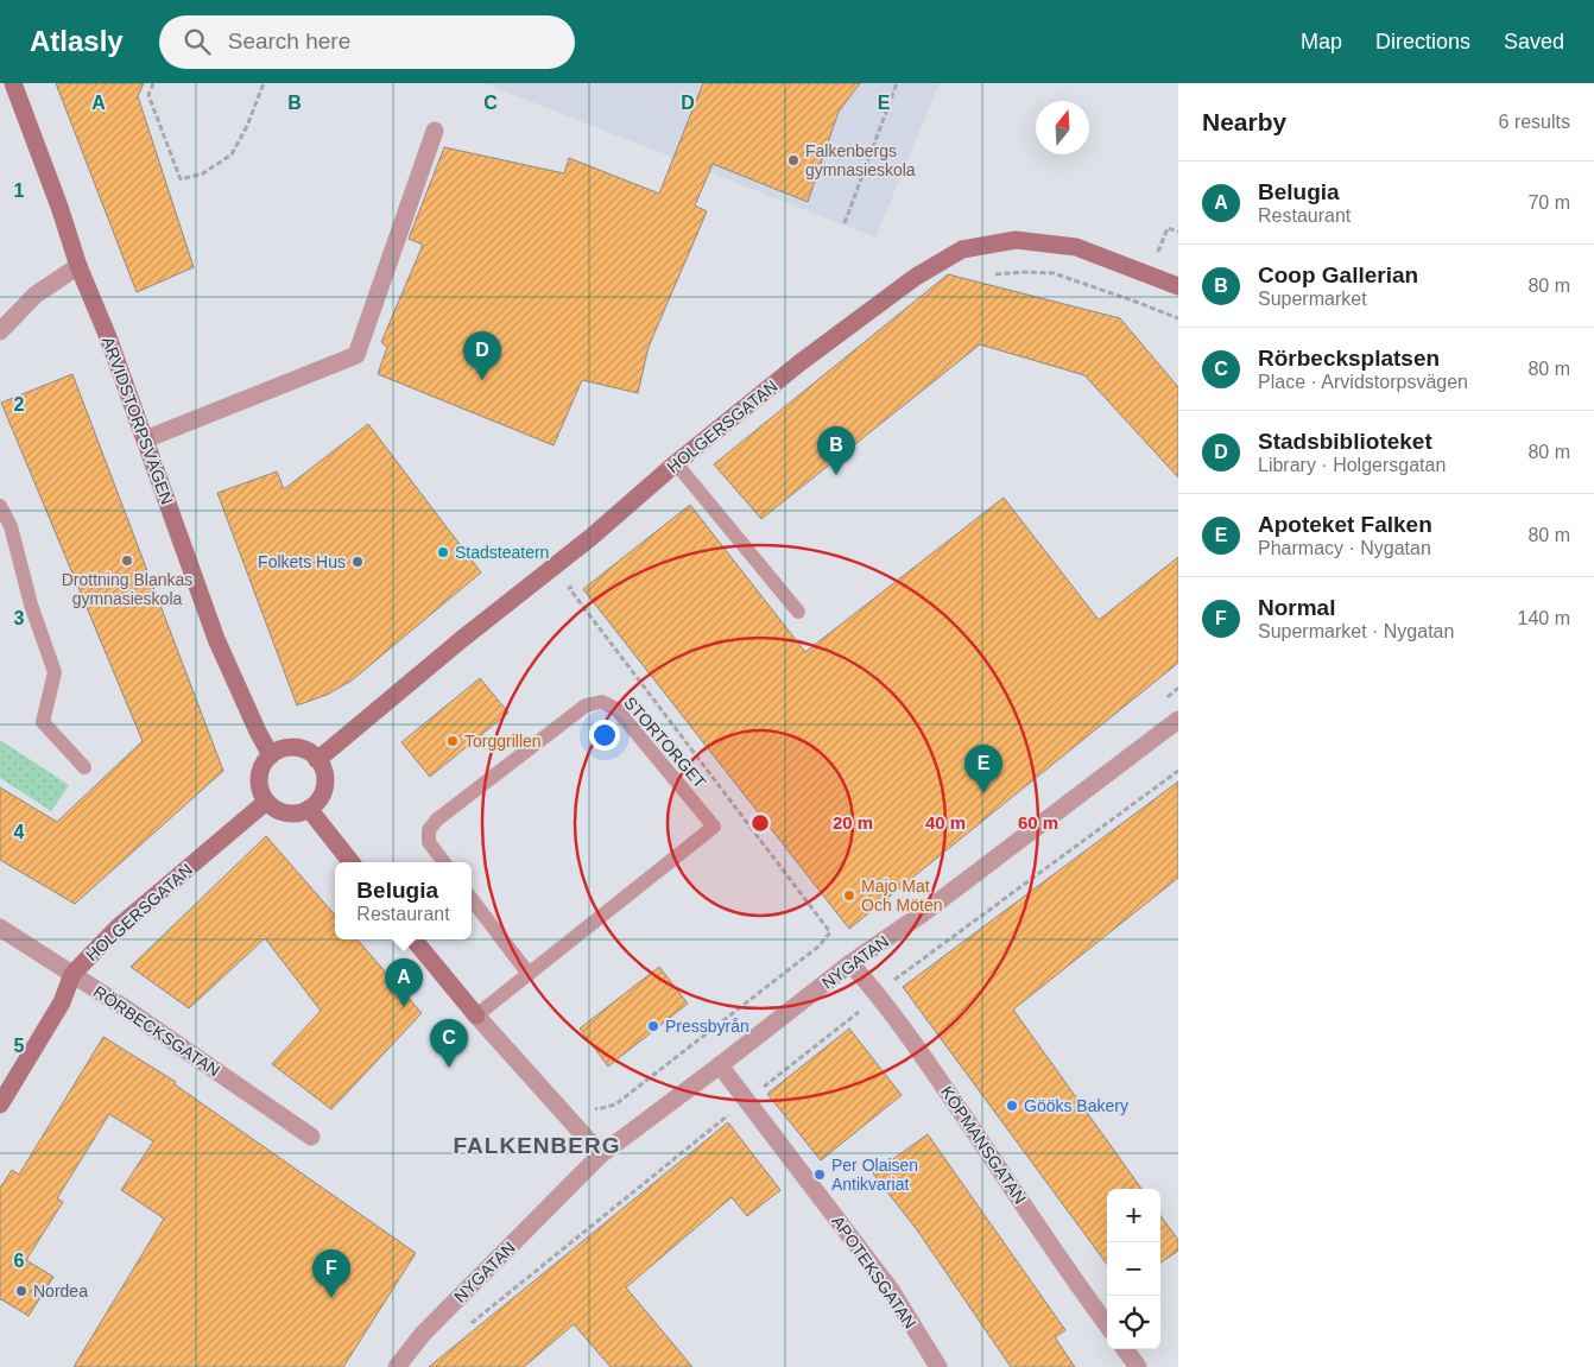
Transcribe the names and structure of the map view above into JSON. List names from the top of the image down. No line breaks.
{"streets":{"main road":["ARVIDSTORPSVÄGEN","HOLGERSGATAN"],"street":["NYGATAN","RÖRBECKSGATAN","KÖPMANSGATAN","APOTEKSGATAN"],"lane":["STORTORGET"]},"crossings":[["ARVIDSTORPSVÄGEN","HOLGERSGATAN"],["HOLGERSGATAN","RÖRBECKSGATAN"],["NYGATAN","KÖPMANSGATAN"],["NYGATAN","APOTEKSGATAN"]],"districts":["FALKENBERG"],"places":["Falkenbergs gymnasieskola","Stadsteatern","Drottning Blankas gymnasieskola","Folkets Hus","Torggrillen","Majo Mat Och Möten","Pressbyrån","Gööks Bakery","Per Olaisen Antikvariat","Nordea"],"north":"top","page":{"header":"Atlasly","search":"Search here","nav":["Map","Directions","Saved"],"heading":["Nearby","6 results"],"list":[{"mark":"A","name":"Belugia","note":"Restaurant","value":"70 m"},{"mark":"B","name":"Coop Gallerian","note":"Supermarket","value":"80 m"},{"mark":"C","name":"Rörbecksplatsen","note":"Place · Arvidstorpsvägen","value":"80 m"},{"mark":"D","name":"Stadsbiblioteket","note":"Library · Holgersgatan","value":"80 m"},{"mark":"E","name":"Apoteket Falken","note":"Pharmacy · Nygatan","value":"80 m"},{"mark":"F","name":"Normal","note":"Supermarket · Nygatan","value":"140 m"}],"pins":["D","B","E","A","C","F"],"popup":["Belugia","Restaurant"],"map_buttons":["+","−"]},"grid":{"columns":["A","B","C","D","E"],"rows":["1","2","3","4","5","6"]},"rings":["20 m","40 m","60 m"]}
